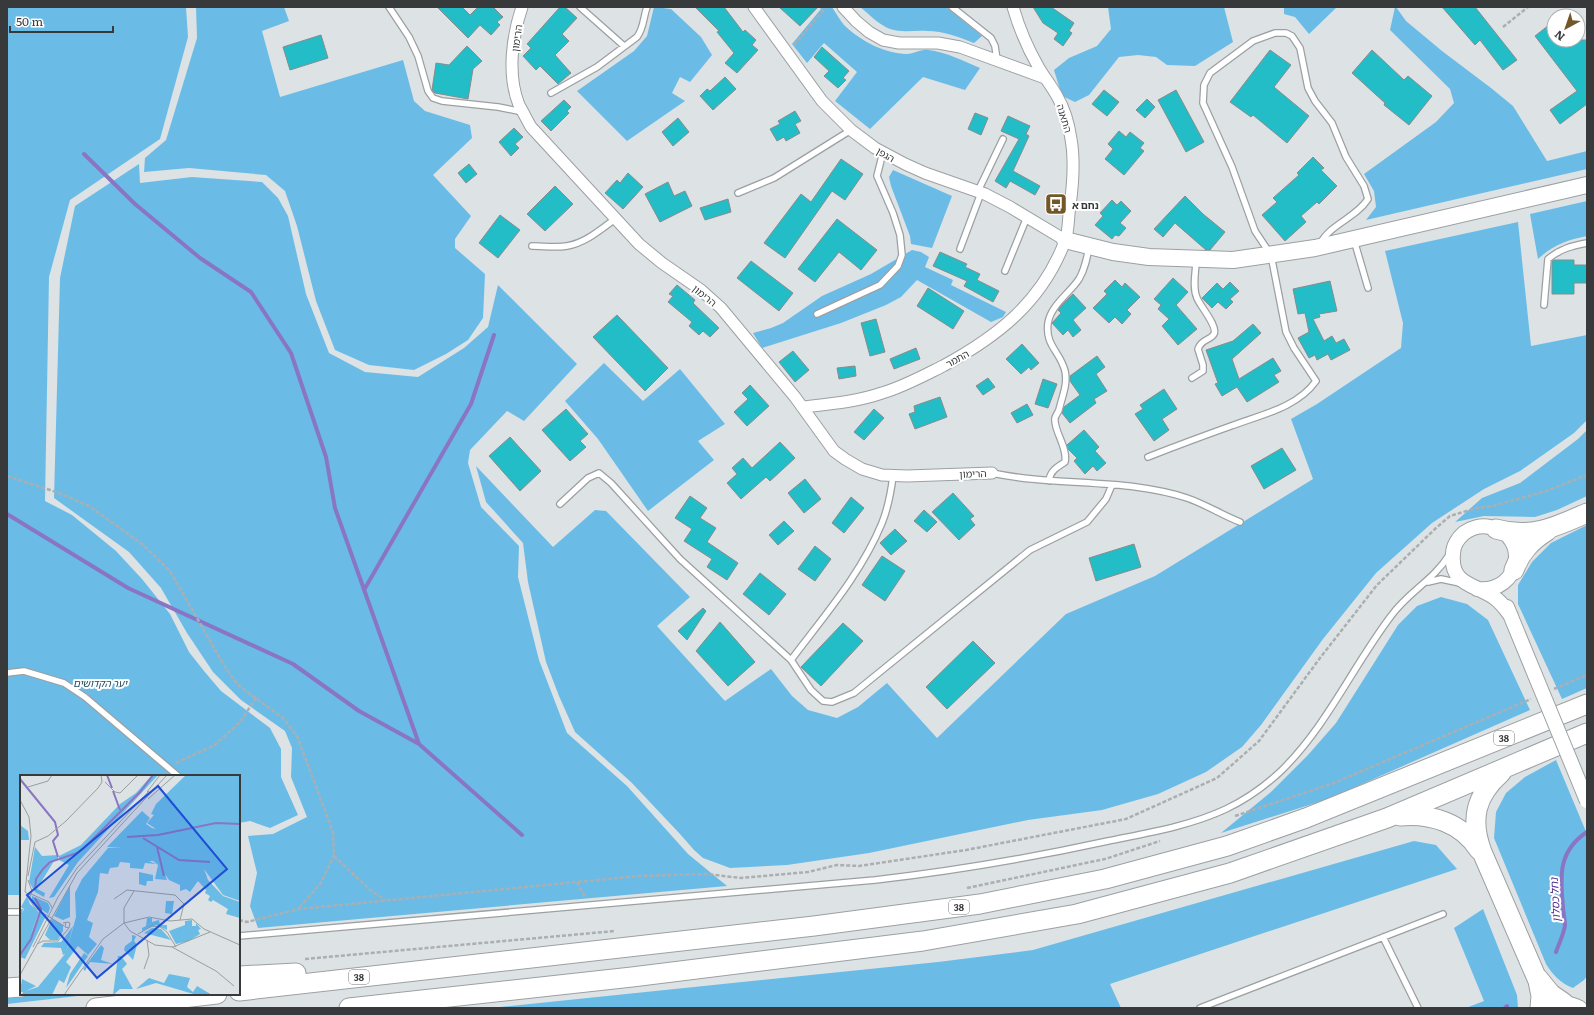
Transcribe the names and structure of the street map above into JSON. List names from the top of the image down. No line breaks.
{"streets":{"highway":["38"],"street":["הרימון","התאנה","הגפן","התמר"]},"crossings":[["הרימון","התמר"],["התאנה","הגפן"],["התאנה","התמר"],["הגפן","התמר"]],"water":["נחל כסלון"],"parks":["יער הקדושים"],"places":{"bus stop":["נחם א"]},"scale_bar":"50 m","north":"bottom left"}
